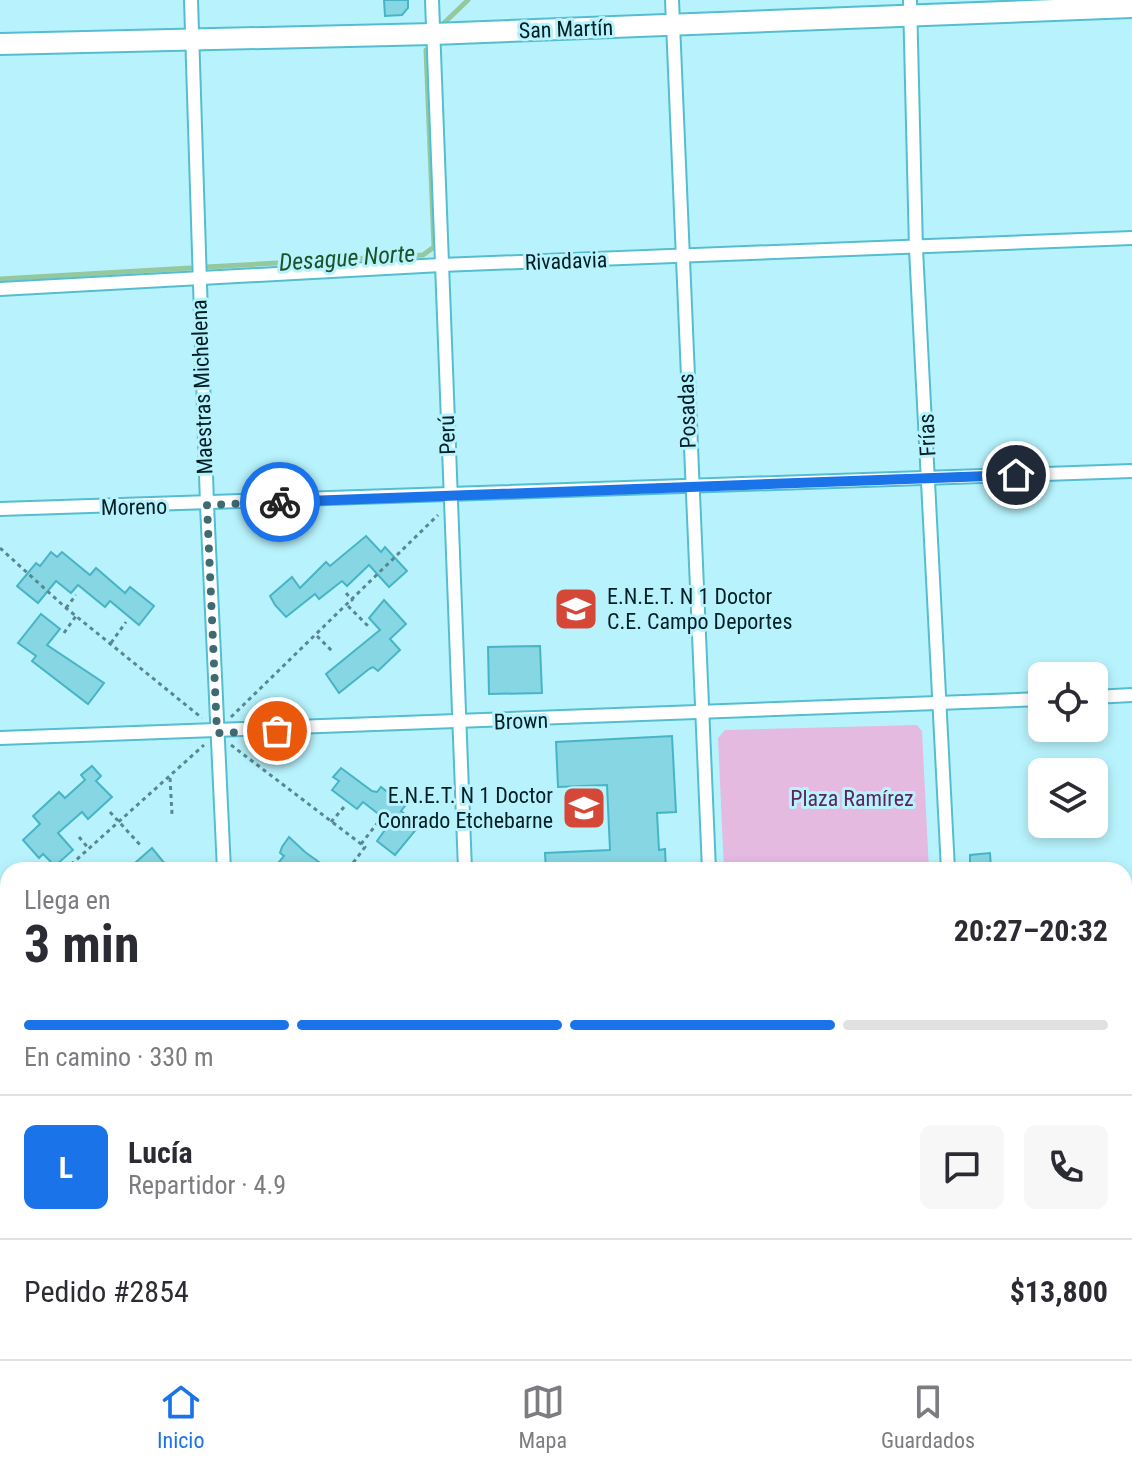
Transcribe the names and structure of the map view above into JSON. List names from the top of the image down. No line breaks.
{"streets":{"main road":["San Martín"],"street":["Rivadavia","Maestras Michelena","Posadas","Perú","Frías","Moreno","Brown"]},"crossings":[["San Martín","Maestras Michelena"],["San Martín","Posadas"],["San Martín","Perú"],["San Martín","Frías"],["Rivadavia","Maestras Michelena"],["Rivadavia","Posadas"],["Rivadavia","Perú"],["Rivadavia","Frías"],["Maestras Michelena","Moreno"],["Maestras Michelena","Brown"],["Posadas","Moreno"],["Posadas","Brown"],["Perú","Moreno"],["Perú","Brown"],["Frías","Moreno"],["Frías","Brown"]],"water":["Desague Norte"],"parks":["Plaza Ramírez"],"places":{"school or university":["E.N.E.T. N 1 Doctor C.E. Campo Deportes","E.N.E.T. N 1 Doctor Conrado Etchebarne"]},"page":{"heading":["3 min","Llega en","20:27–20:32"],"panel":["Lucía","Repartidor · 4.9","Pedido #2854","$13,800"],"bar":"En camino · 330 m","round":"L","tabs":["Inicio","Mapa","Guardados"]}}
